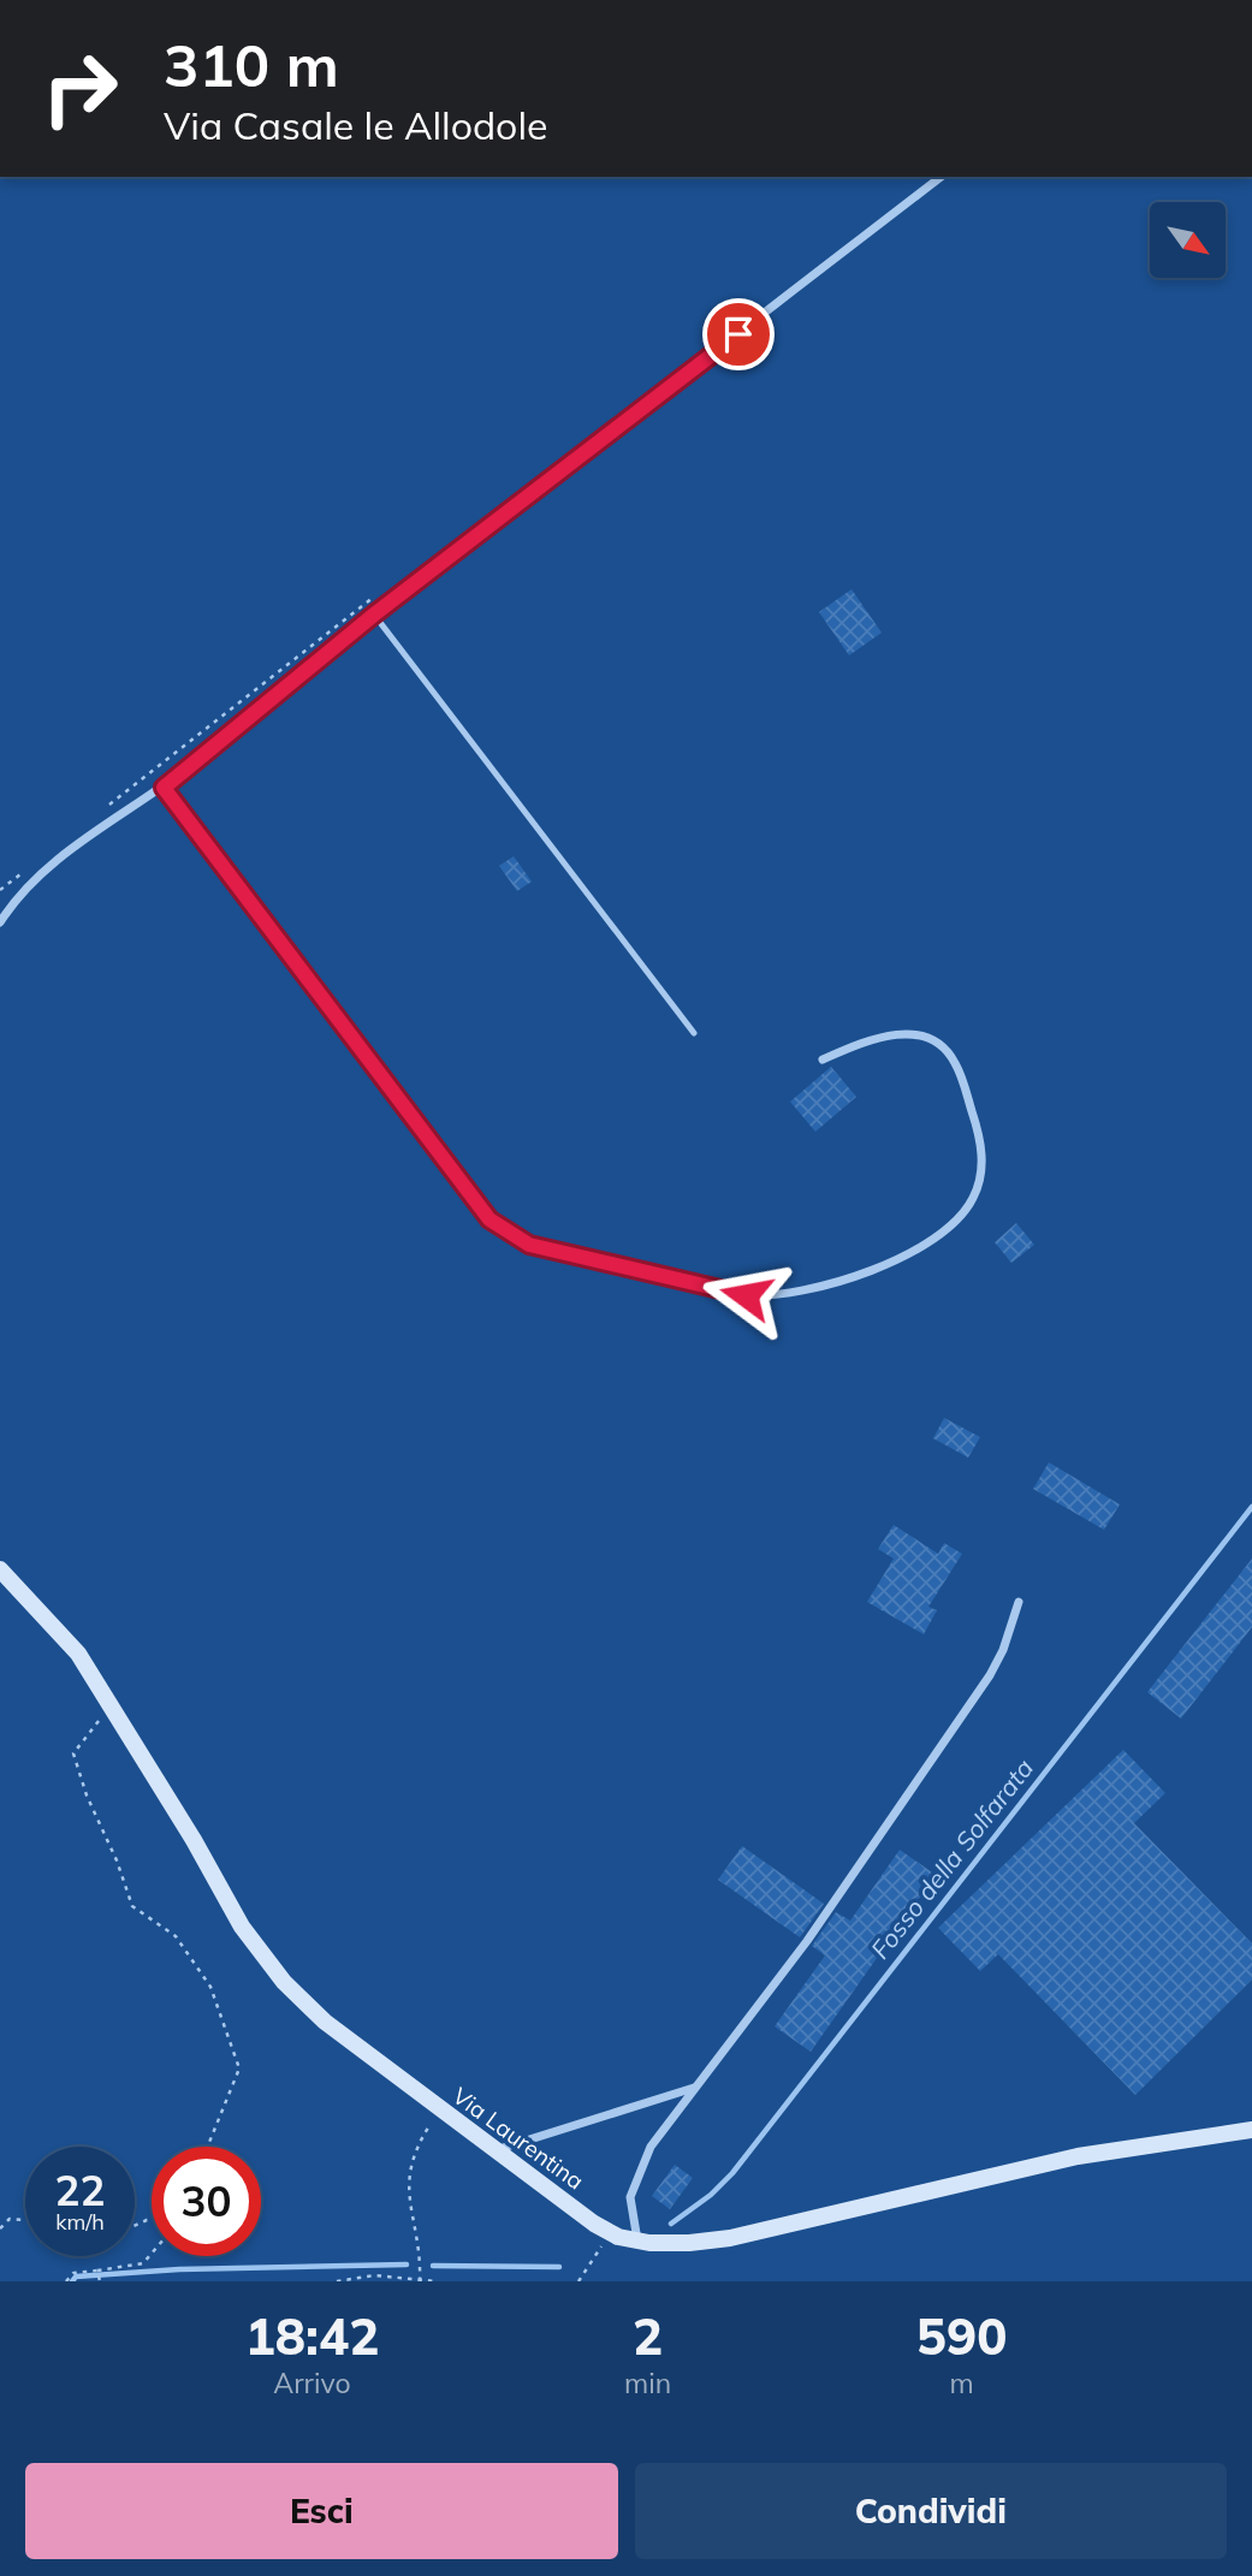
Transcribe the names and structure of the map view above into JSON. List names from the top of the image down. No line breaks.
{"streets":{"main road":["Via Laurentina"]},"water":["Fosso della Solfarata"],"north":"bottom right","page":{"turn":["310 m","Via Casale le Allodole"],"speed":"22 km/h","limit":"30","eta":["18:42","Arrivo","2","min","590","m"],"buttons":["Esci","Condividi"]}}
